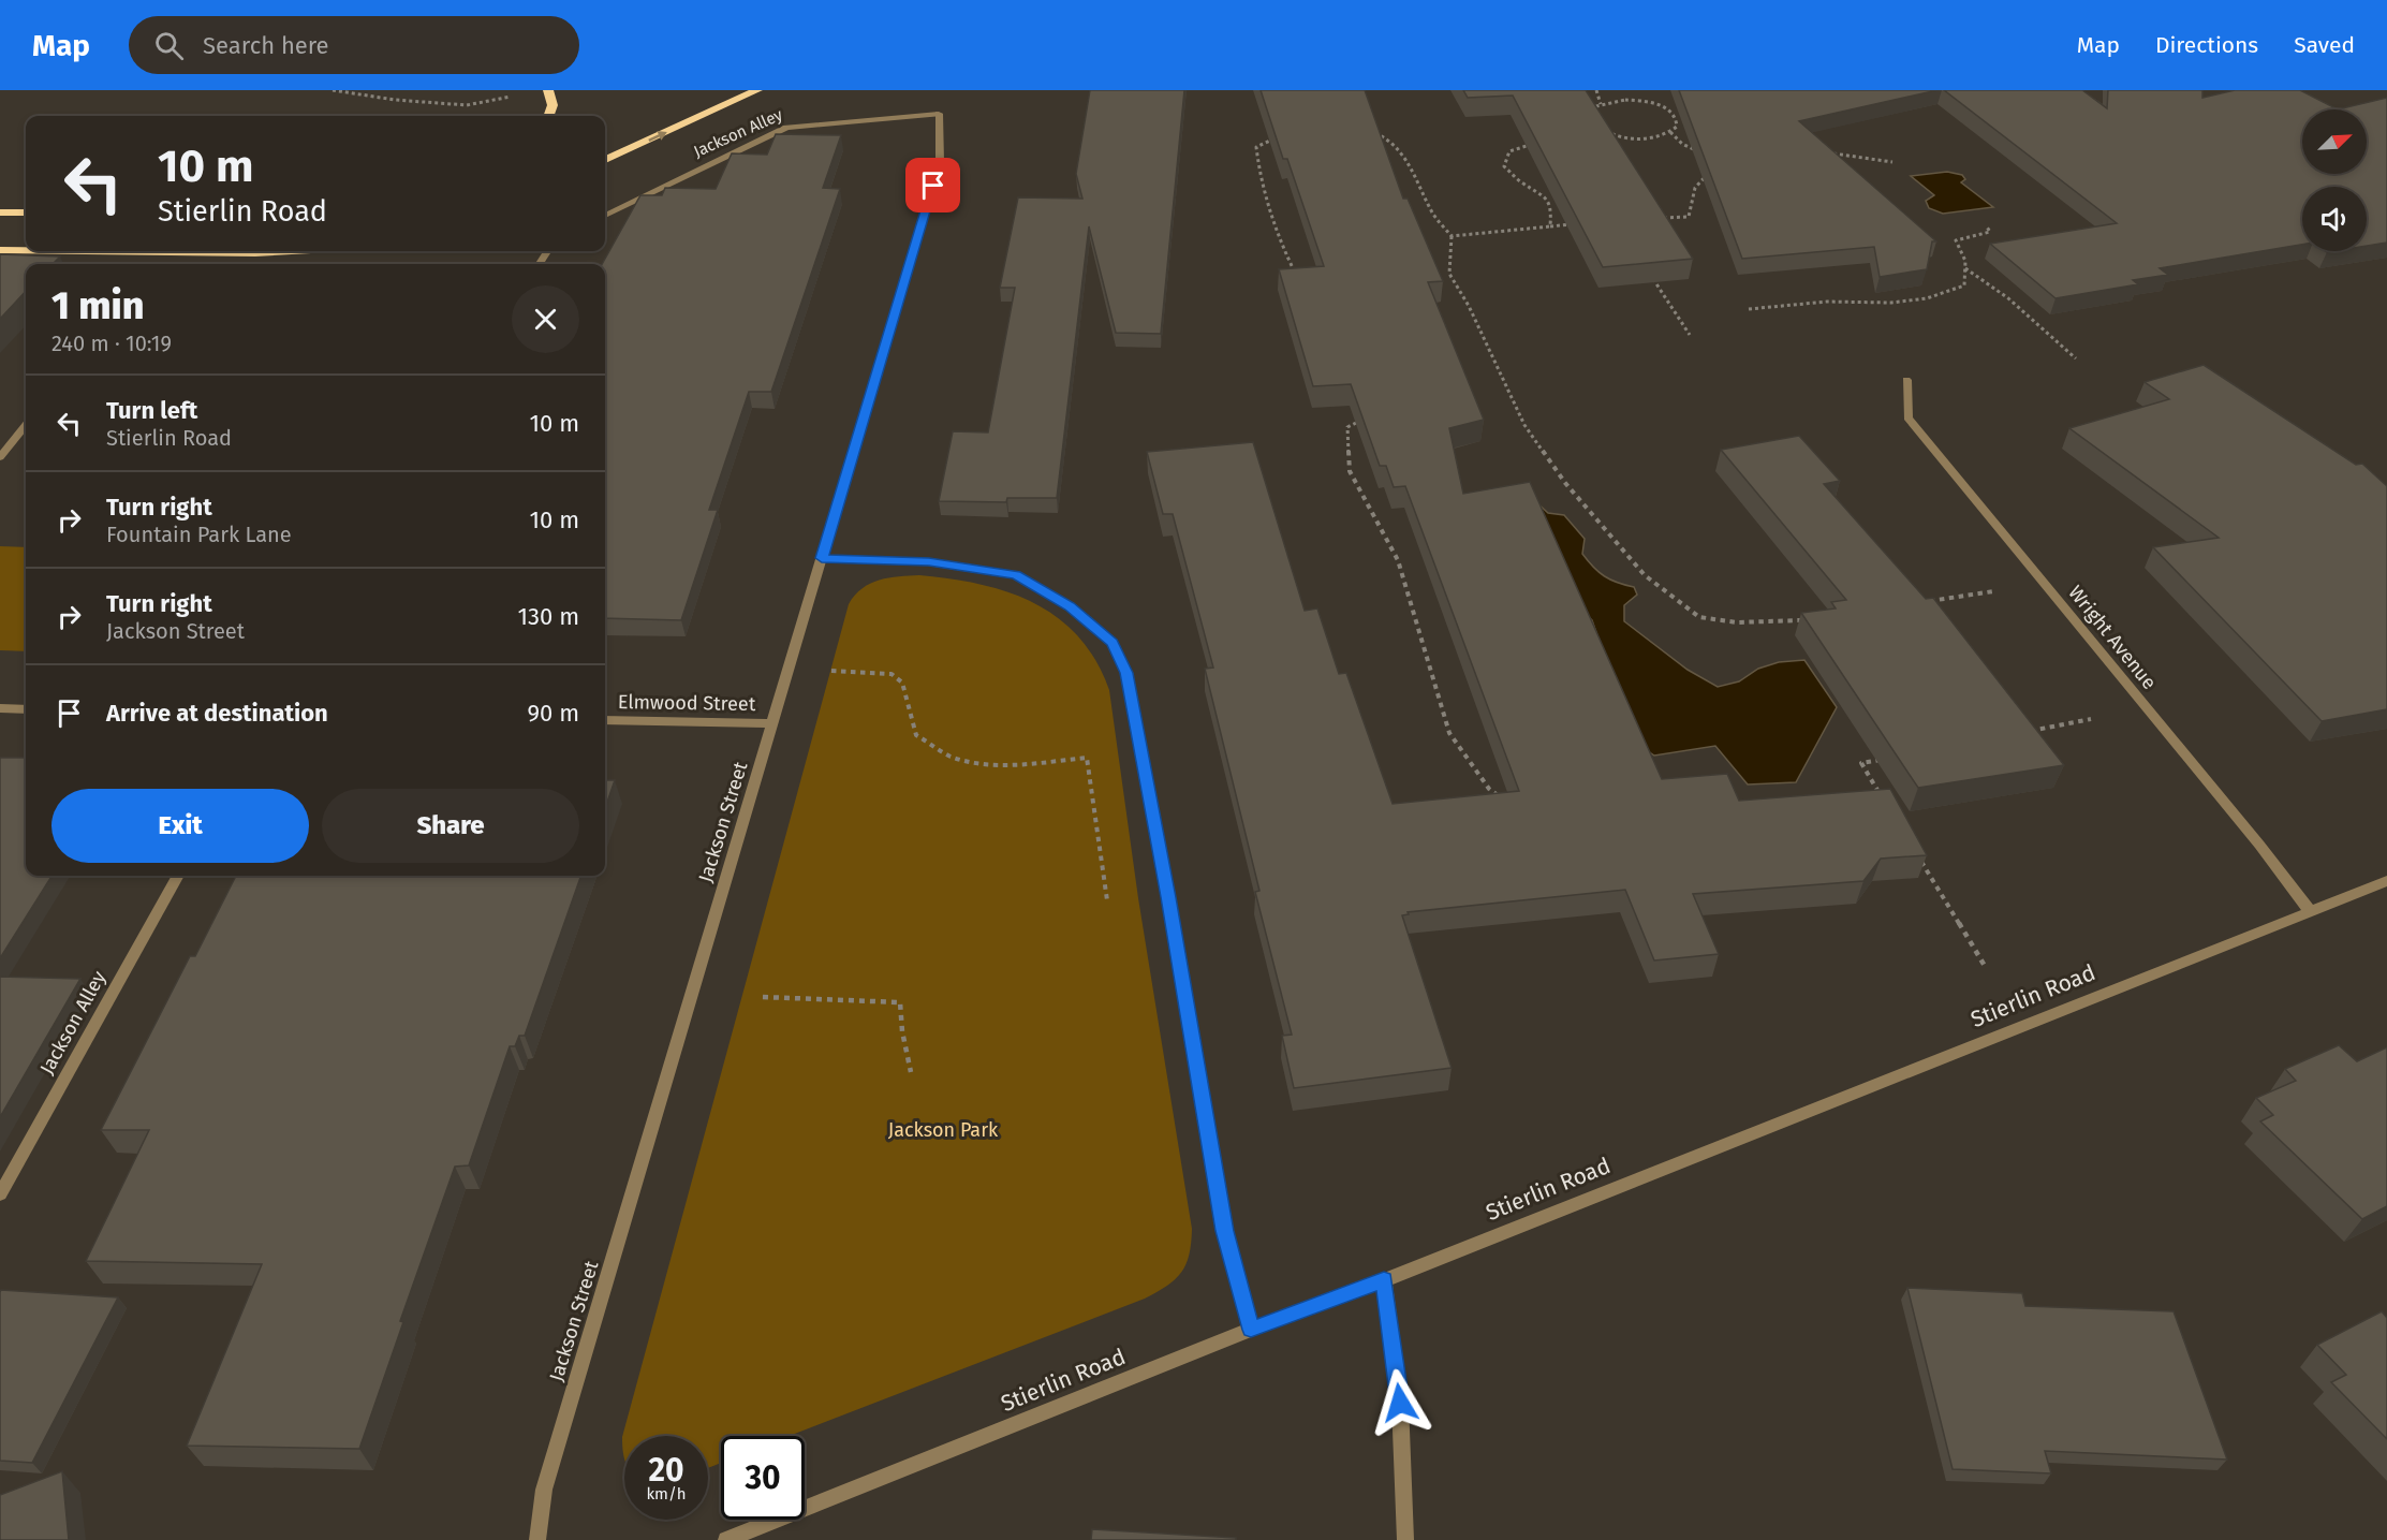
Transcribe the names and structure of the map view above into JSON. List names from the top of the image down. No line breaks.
{"streets":{"street":["Jackson Alley","Wright Avenue","Elmwood Street","Jackson Street","Stierlin Road"]},"crossings":[["Jackson Alley","Jackson Street"],["Wright Avenue","Stierlin Road"],["Elmwood Street","Jackson Street"]],"parks":["Jackson Park"],"north":"top right","page":{"header":"Map","search":"Search here","nav":["Map","Directions","Saved"],"turn":["10 m","Stierlin Road"],"heading":["1 min","240 m · 10:19"],"list":[{"name":"Turn left","note":"Stierlin Road","value":"10 m"},{"name":"Turn right","note":"Fountain Park Lane","value":"10 m"},{"name":"Turn right","note":"Jackson Street","value":"130 m"},{"name":"Arrive at destination","value":"90 m"}],"buttons":["Exit","Share"],"speed":"20 km/h","limit":"30"}}
